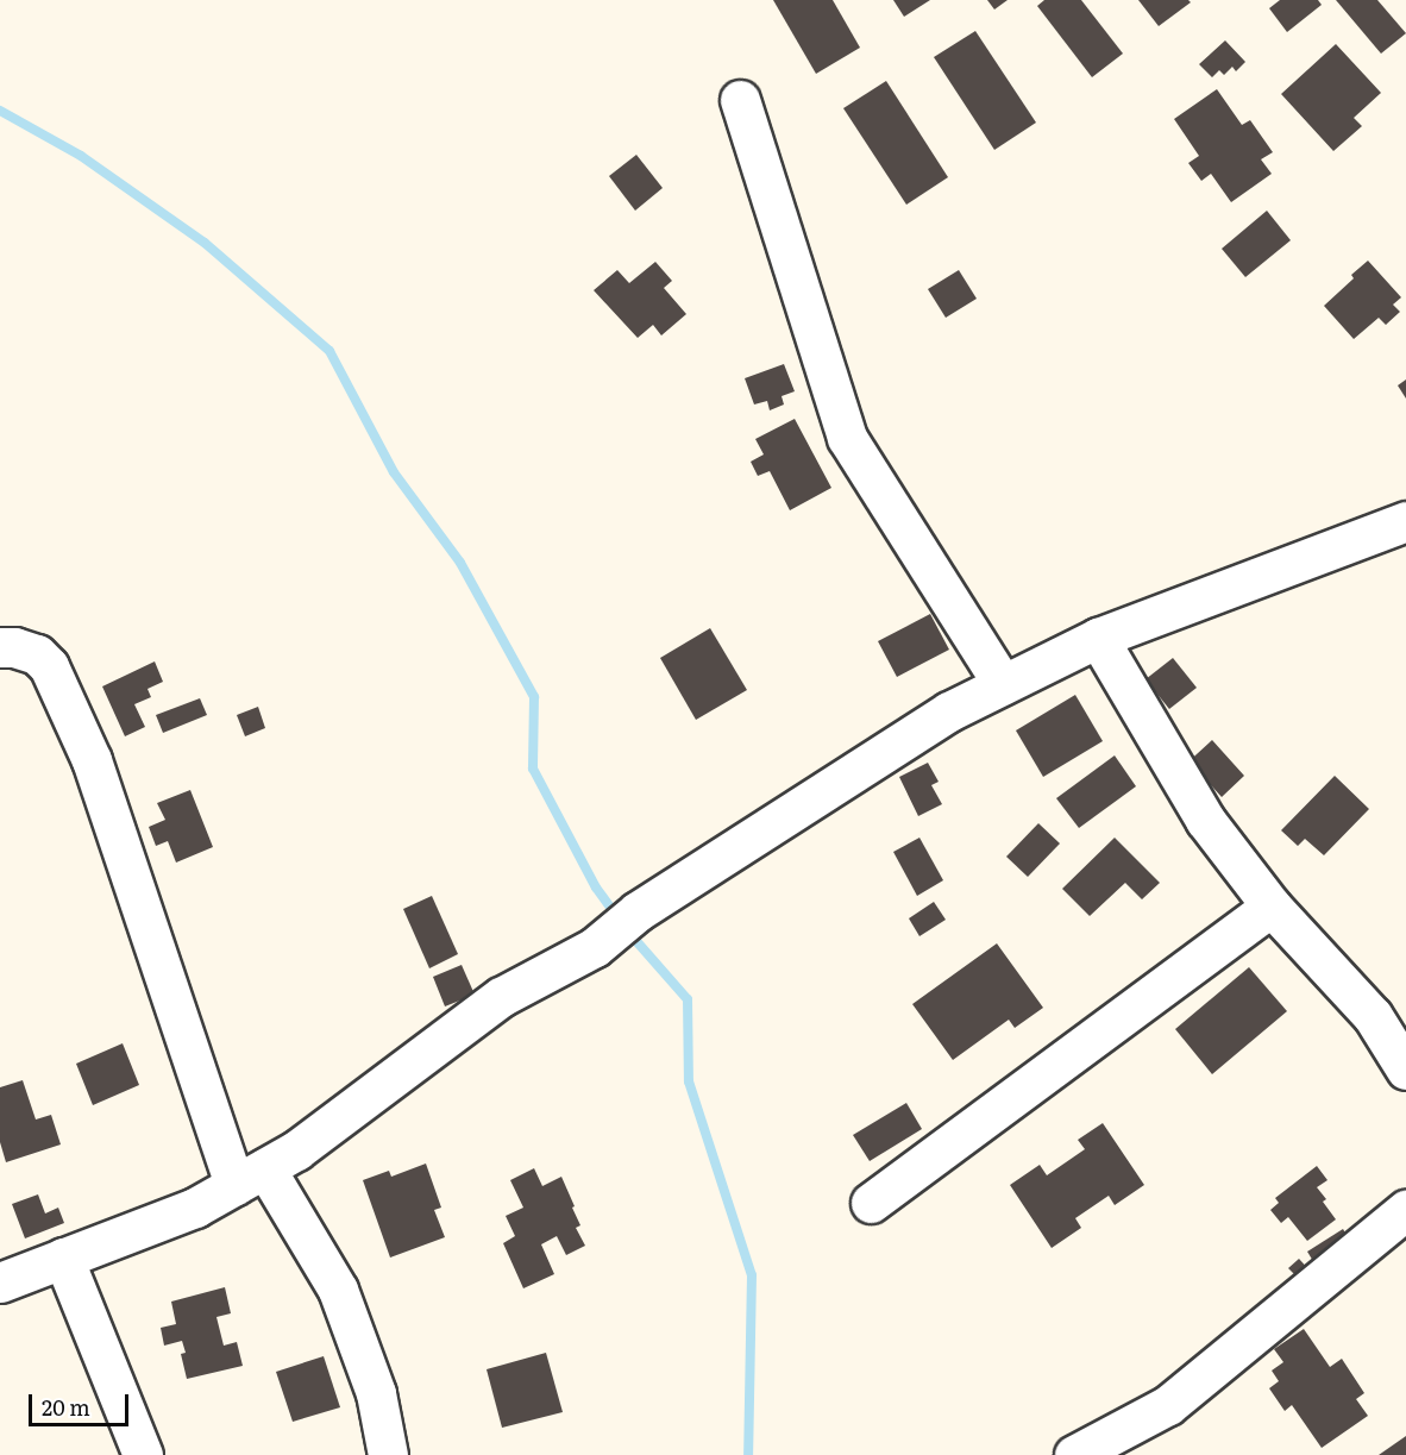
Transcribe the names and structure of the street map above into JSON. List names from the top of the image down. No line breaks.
{"scale_bar":"20 m"}
